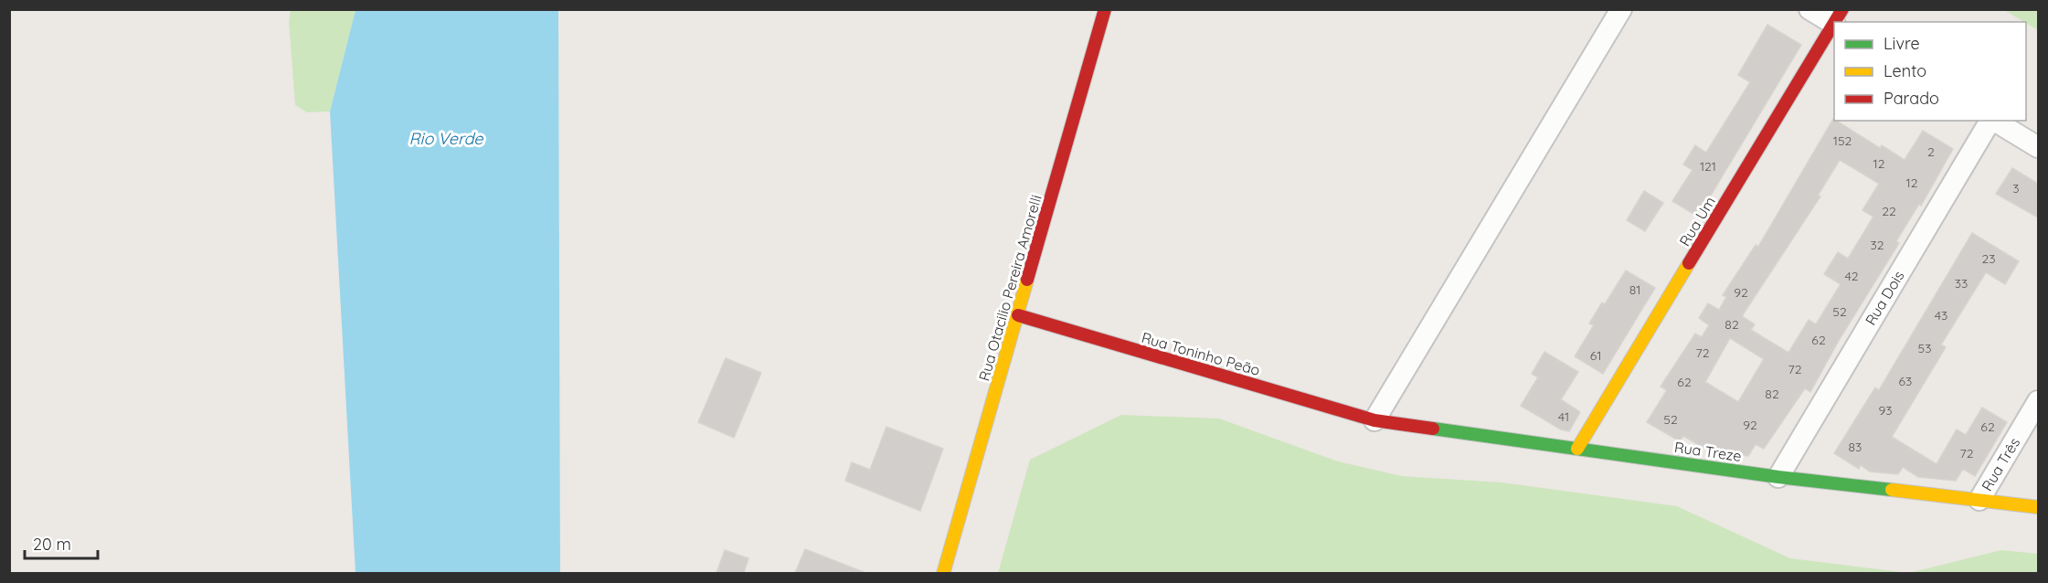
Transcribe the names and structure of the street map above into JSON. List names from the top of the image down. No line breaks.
{"streets":{"street":["Rua Um","Rua Otacilio Pereira Amorelli","Rua Dois","Rua Toninho Peão","Rua Treze","Rua Três"]},"crossings":[["Rua Um","Rua Treze"],["Rua Otacilio Pereira Amorelli","Rua Toninho Peão"],["Rua Dois","Rua Treze"],["Rua Toninho Peão","Rua Treze"],["Rua Treze","Rua Três"]],"water":["Rio Verde"],"house_numbers":["152","2","12","121","12","3","22","32","23","42","33","81","92","52","43","82","62","53","72","61","72","63","62","82","93","41","52","92","62","83","72"],"legend":["Livre","Lento","Parado"],"scale_bar":"20 m"}
